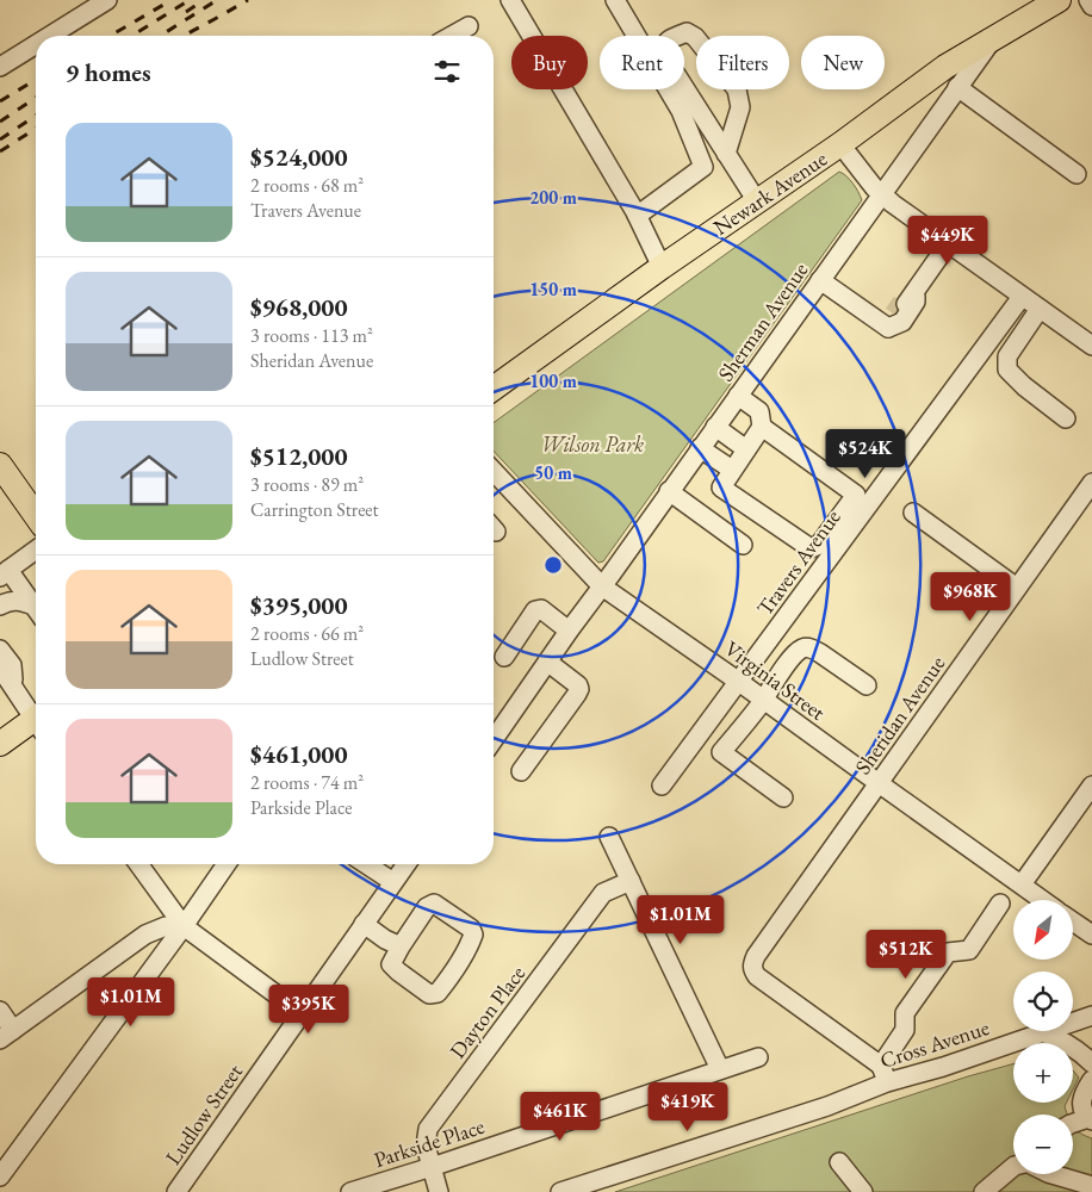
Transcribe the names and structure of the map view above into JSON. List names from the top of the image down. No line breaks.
{"streets":{"main road":["Newark Avenue"],"street":["Sherman Avenue","Travers Avenue","Virginia Street","Sheridan Avenue","Dayton Place","Cross Avenue","Ludlow Street","Parkside Place"]},"crossings":[["Newark Avenue","Sherman Avenue"],["Sherman Avenue","Virginia Street"],["Travers Avenue","Virginia Street"],["Virginia Street","Sheridan Avenue"],["Sheridan Avenue","Cross Avenue"],["Dayton Place","Parkside Place"]],"parks":["Wilson Park"],"north":"bottom left","page":{"chip":["Buy","Rent","Filters","New"],"heading":"9 homes","list":[{"name":"$524,000","note":"2 rooms · 68 m² · Travers Avenue"},{"name":"$968,000","note":"3 rooms · 113 m² · Sheridan Avenue"},{"name":"$512,000","note":"3 rooms · 89 m² · Carrington Street"},{"name":"$395,000","note":"2 rooms · 66 m² · Ludlow Street"},{"name":"$461,000","note":"2 rooms · 74 m² · Parkside Place"}],"price":["$449K","$524K","$968K","$1.01M","$512K","$1.01M","$395K","$419K","$461K"],"map_buttons":["+","−"]},"rings":["200 m","150 m","100 m","50 m"]}
